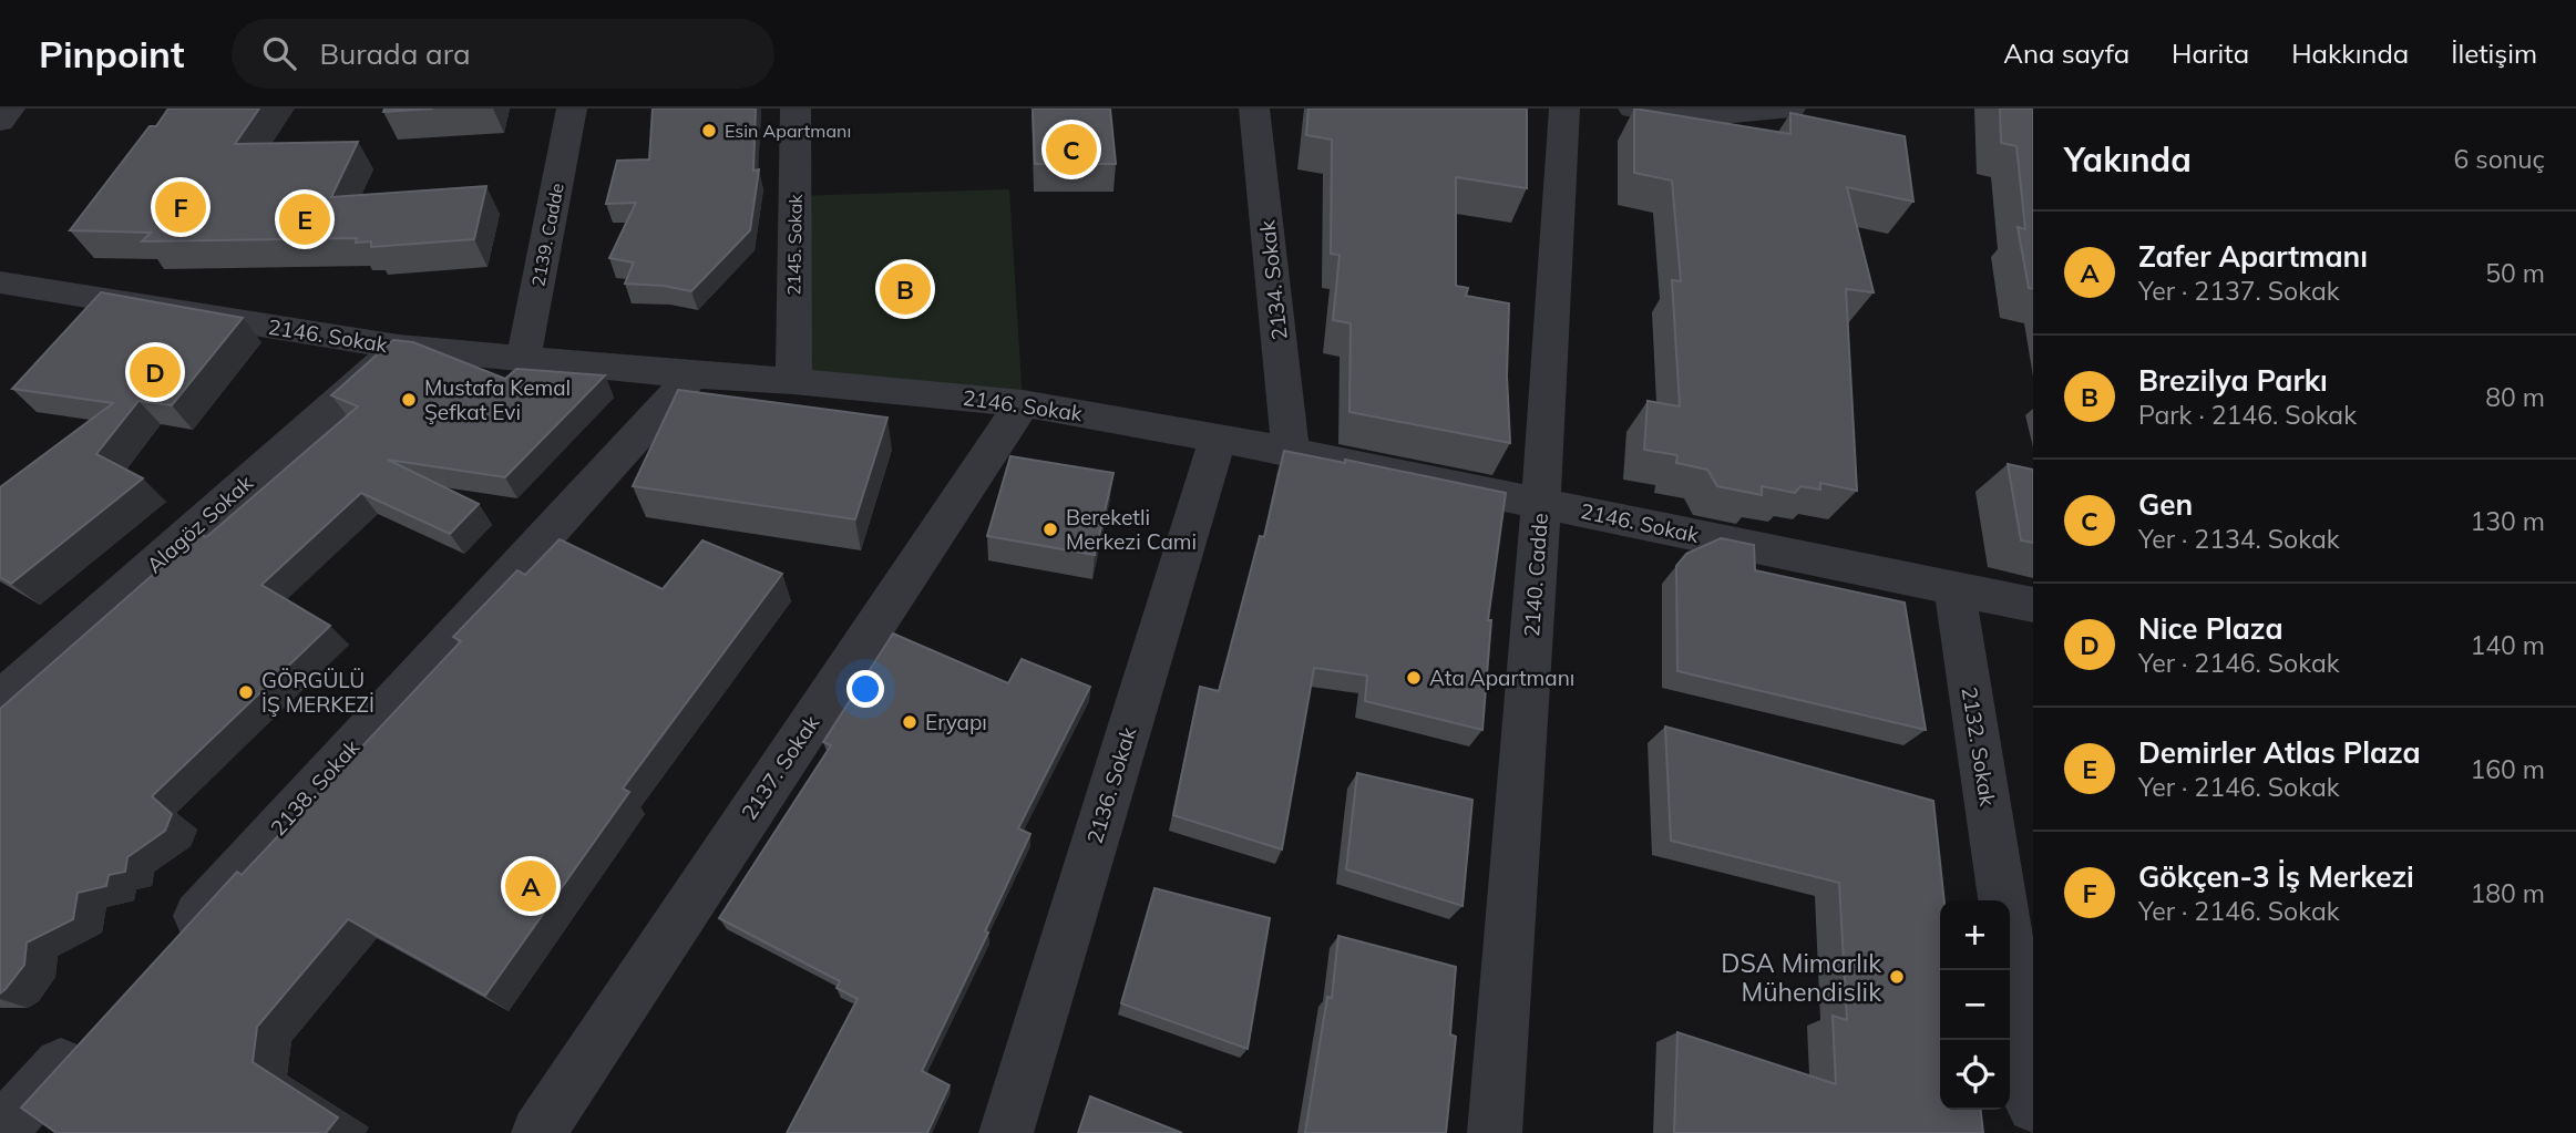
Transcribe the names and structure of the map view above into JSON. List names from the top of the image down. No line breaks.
{"streets":{"street":["2139. Cadde","2145. Sokak","2134. Sokak","2146. Sokak","Alagöz Sokak","2140. Cadde","2132. Sokak","2137. Sokak","2136. Sokak","2138. Sokak"]},"crossings":[["2139. Cadde","2146. Sokak"],["2145. Sokak","2146. Sokak"],["2134. Sokak","2146. Sokak"],["2146. Sokak","Alagöz Sokak"],["2146. Sokak","2140. Cadde"],["2146. Sokak","2132. Sokak"],["2146. Sokak","2137. Sokak"],["2146. Sokak","2136. Sokak"],["2146. Sokak","2138. Sokak"]],"places":["Esin Apartmanı","Mustafa Kemal Şefkat Evi","Bereketli Merkezi Cami","Ata Apartmanı","GÖRGÜLÜ İŞ MERKEZİ","Eryapı","DSA Mimarlık Mühendislik"],"page":{"header":"Pinpoint","search":"Burada ara","nav":["Ana sayfa","Harita","Hakkında","İletişim"],"heading":["Yakında","6 sonuç"],"pins":["C","F","E","B","D","A"],"list":[{"mark":"A","name":"Zafer Apartmanı","note":"Yer · 2137. Sokak","value":"50 m"},{"mark":"B","name":"Brezilya Parkı","note":"Park · 2146. Sokak","value":"80 m"},{"mark":"C","name":"Gen","note":"Yer · 2134. Sokak","value":"130 m"},{"mark":"D","name":"Nice Plaza","note":"Yer · 2146. Sokak","value":"140 m"},{"mark":"E","name":"Demirler Atlas Plaza","note":"Yer · 2146. Sokak","value":"160 m"},{"mark":"F","name":"Gökçen-3 İş Merkezi","note":"Yer · 2146. Sokak","value":"180 m"}],"map_buttons":["+","−"]}}
